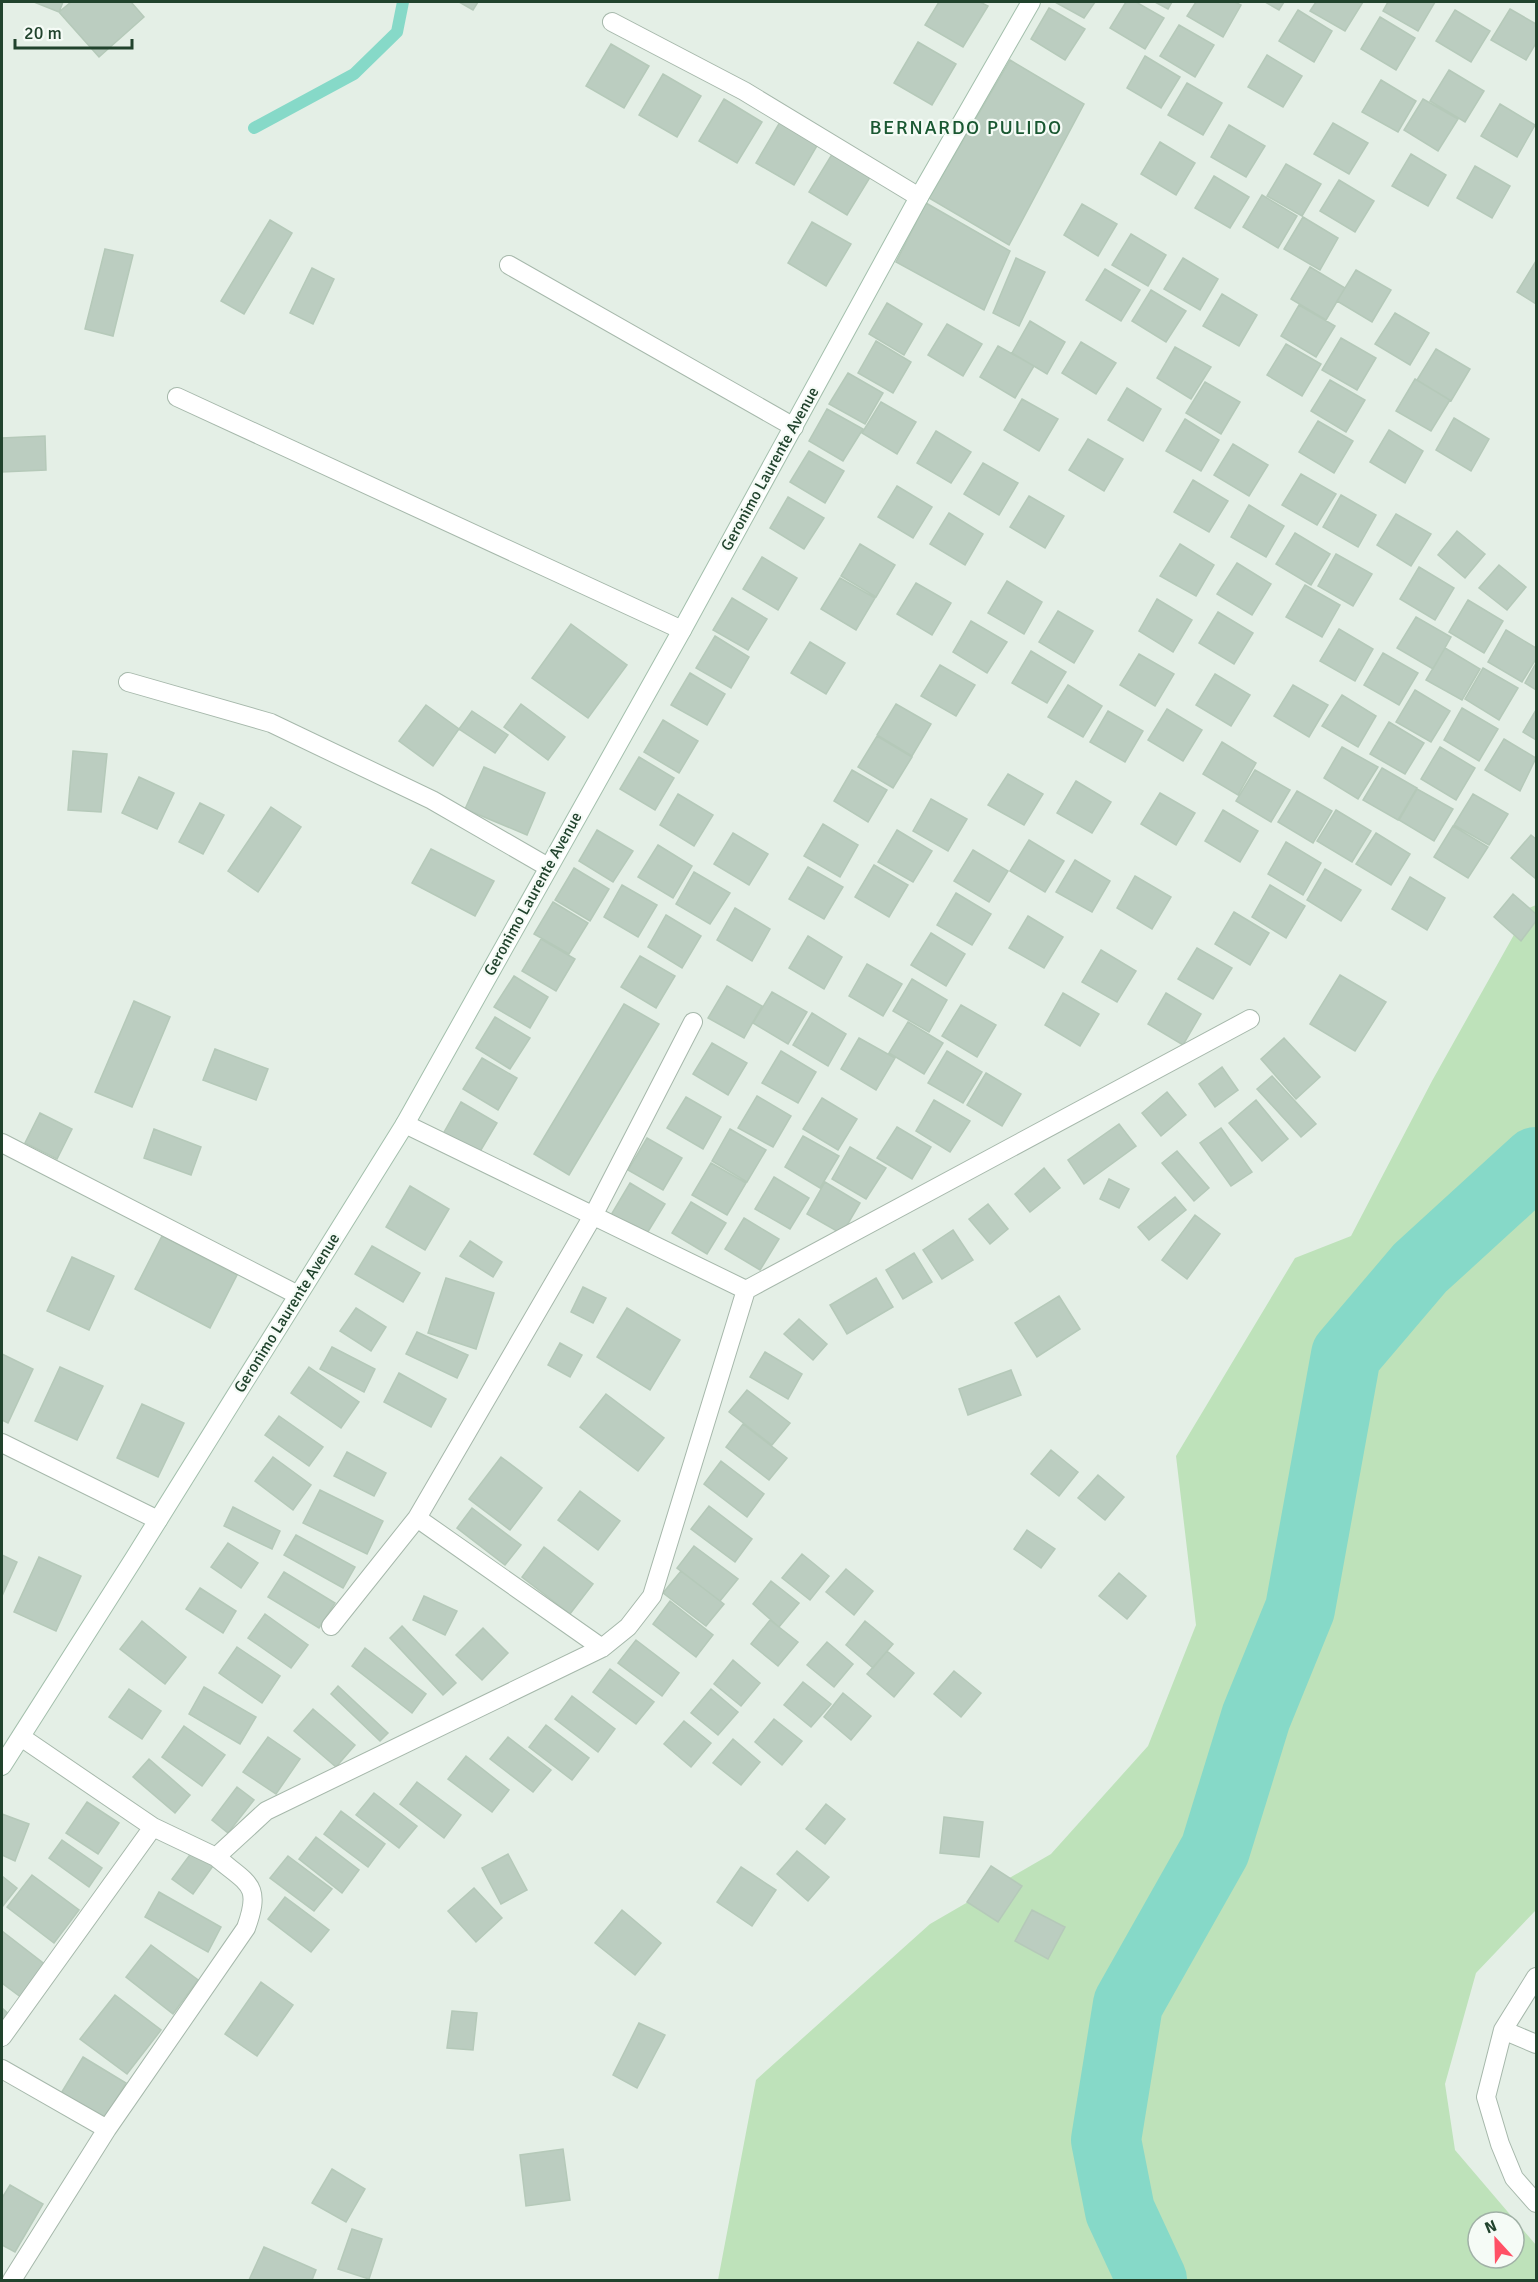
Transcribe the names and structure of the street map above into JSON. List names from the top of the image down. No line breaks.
{"streets":{"street":["Geronimo Laurente Avenue"]},"districts":["BERNARDO PULIDO"],"scale_bar":"20 m","north":"top"}
